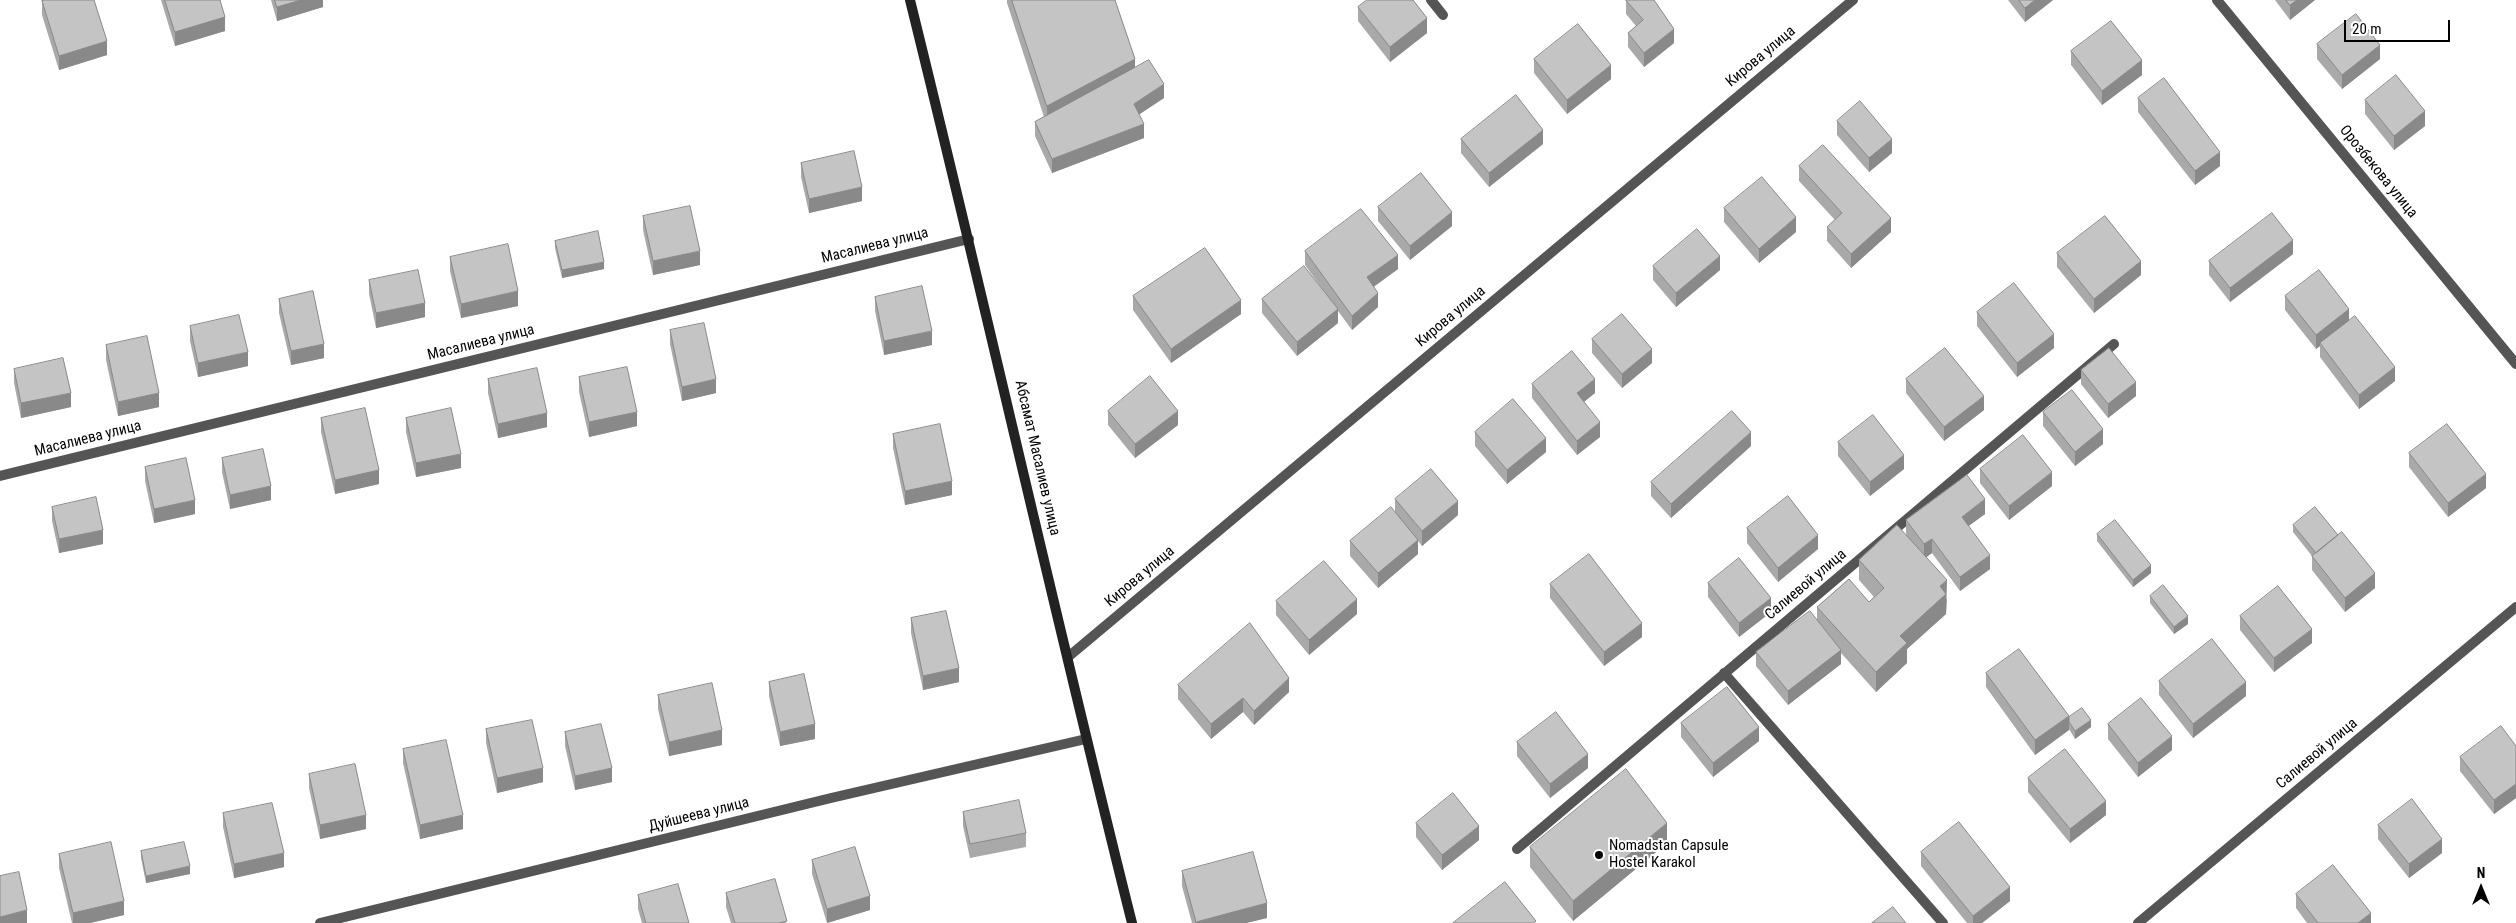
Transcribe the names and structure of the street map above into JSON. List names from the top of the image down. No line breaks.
{"streets":{"street":["Кирова улица","Орозбекова улица","Масалиева улица","Абсамат Масалиев улица","Салиевой улица","Дуйшеева улица"]},"crossings":[["Кирова улица","Абсамат Масалиев улица"],["Масалиева улица","Абсамат Масалиев улица"],["Абсамат Масалиев улица","Дуйшеева улица"]],"places":["Nomadstan Capsule Hostel Karakol"],"scale_bar":"20 m","north":"top"}
